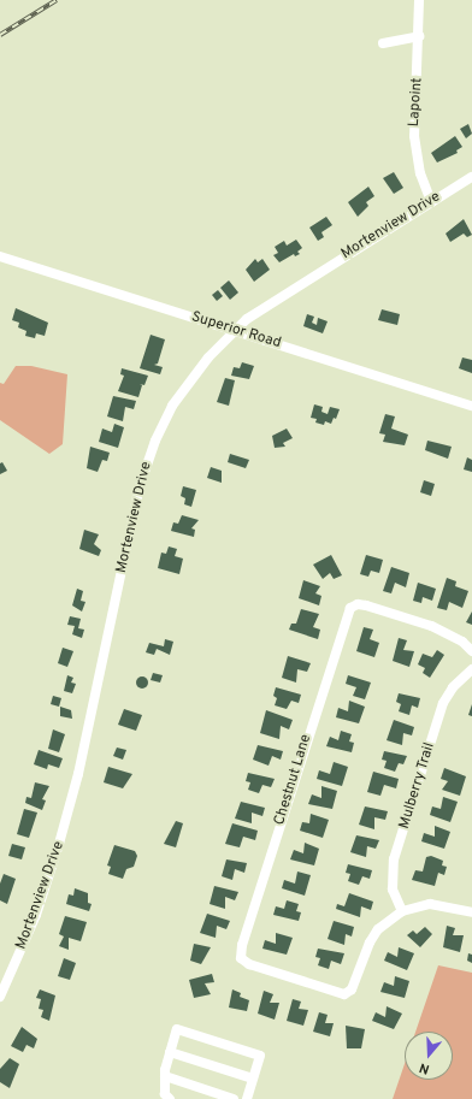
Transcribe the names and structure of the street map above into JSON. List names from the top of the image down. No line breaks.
{"streets":{"street":["Lapoint","Mortenview Drive","Superior Road","Chestnut Lane","Mulberry Trail"]},"crossings":[["Lapoint","Mortenview Drive"],["Mortenview Drive","Superior Road"],["Chestnut Lane","Mulberry Trail"]],"north":"bottom"}
